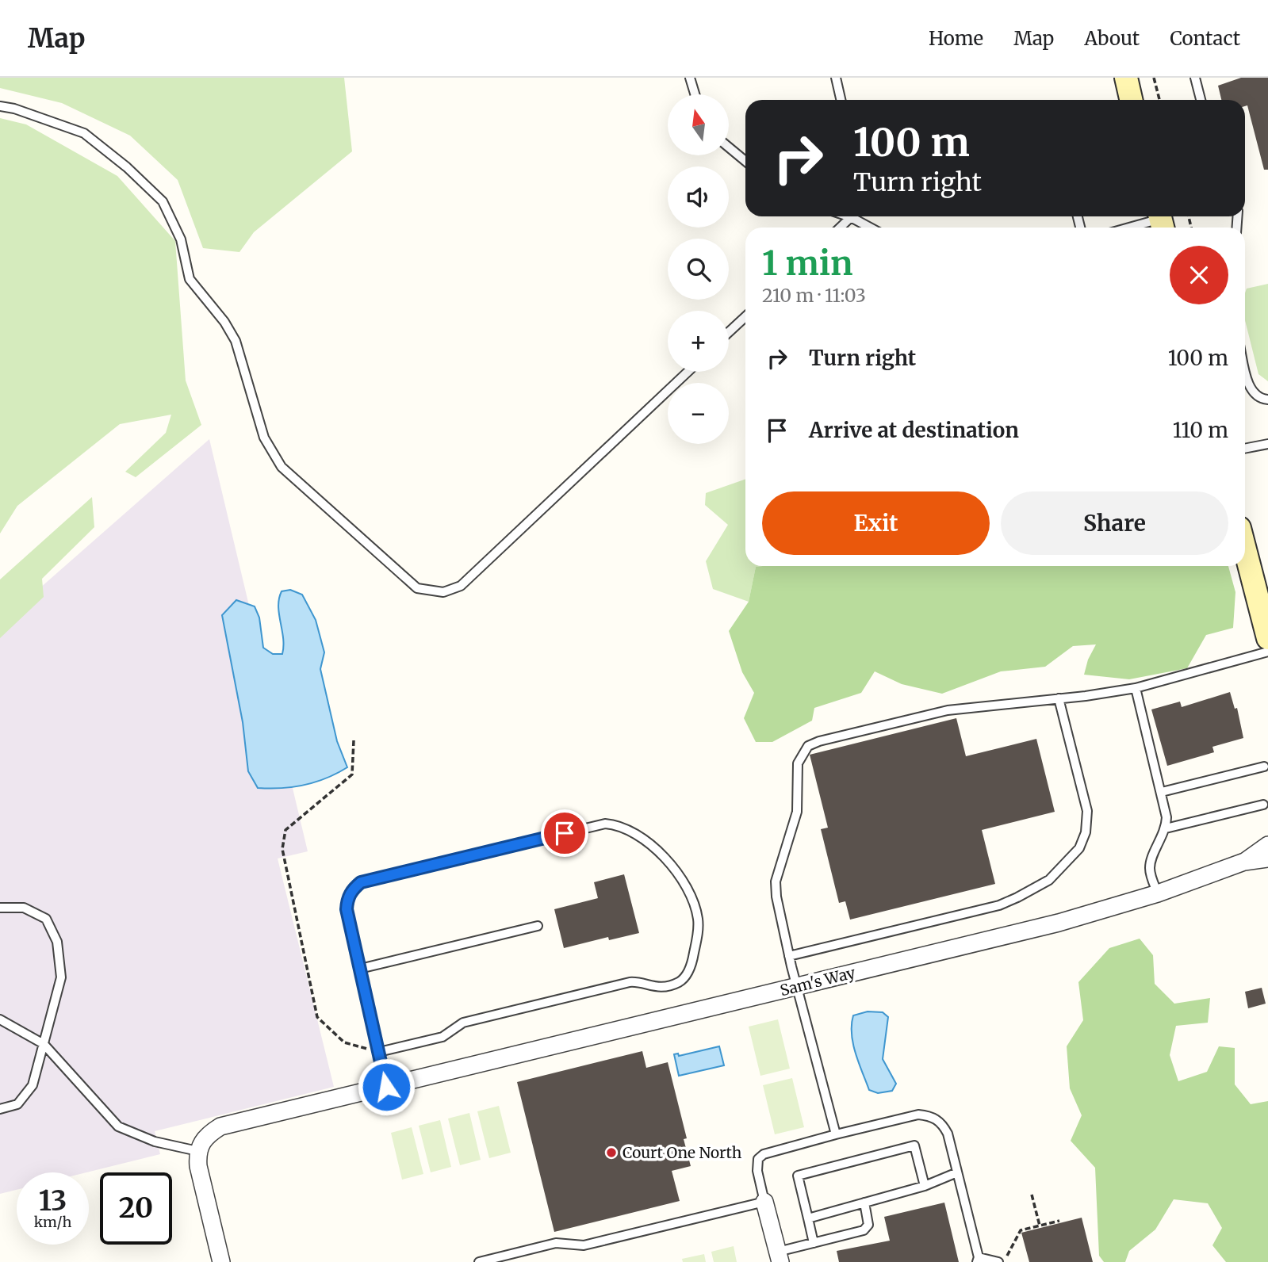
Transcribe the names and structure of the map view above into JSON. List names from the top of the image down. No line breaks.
{"streets":{"street":["Sam's Way"]},"places":["Court One North"],"north":"top","page":{"header":"Map","nav":["Home","Map","About","Contact"],"map_buttons":["+","−"],"turn":["100 m","Turn right"],"heading":["1 min","210 m · 11:03"],"list":[{"name":"Turn right","value":"100 m"},{"name":"Arrive at destination","value":"110 m"}],"buttons":["Exit","Share"],"speed":"13 km/h","limit":"20"}}
